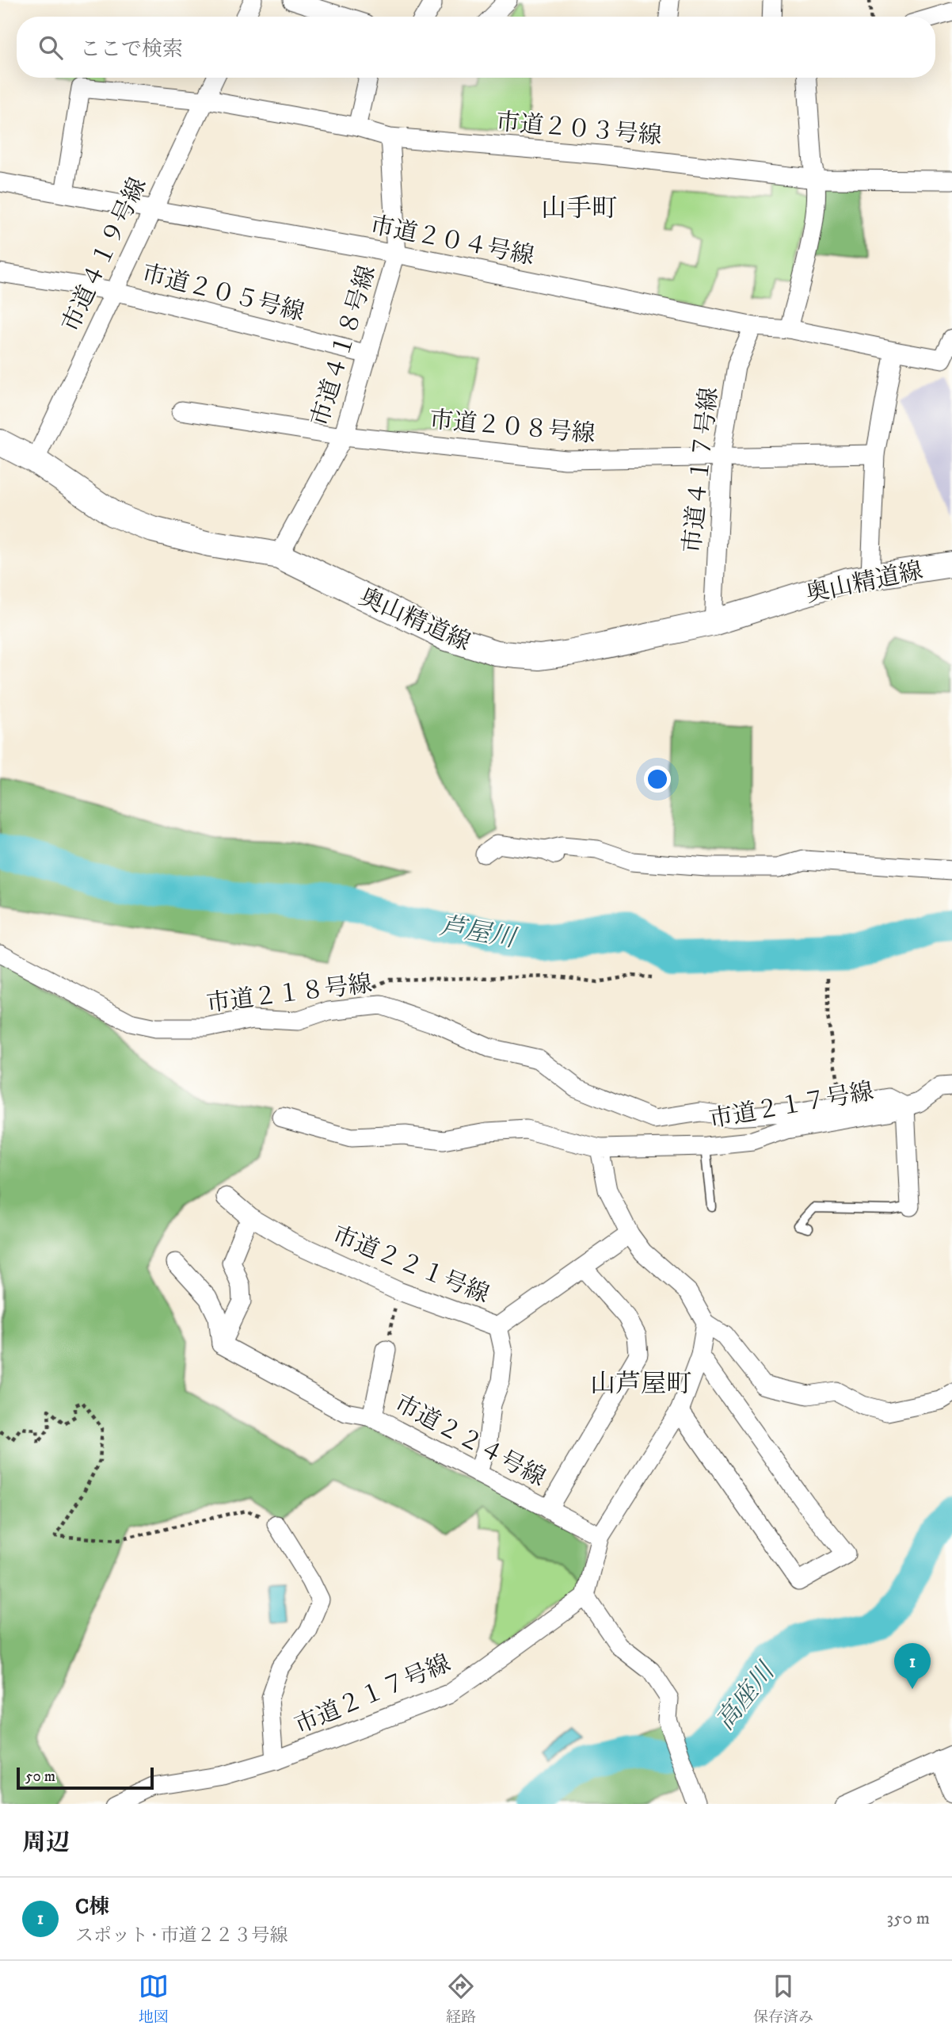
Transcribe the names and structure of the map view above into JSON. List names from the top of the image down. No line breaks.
{"streets":{"main road":["奥山精道線"],"street":["市道２０３号線","市道２０４号線","市道４１９号線","市道２０５号線","市道４１８号線","市道２０８号線","市道４１７号線","市道２１８号線","市道２１７号線","市道２２１号線","市道２２４号線"]},"crossings":[["市道２０３号線","市道２０４号線"],["市道２０３号線","市道４１９号線"],["市道２０３号線","市道４１８号線"],["市道２０４号線","市道４１９号線"],["市道２０４号線","市道４１８号線"],["市道２０４号線","市道４１７号線"],["市道４１９号線","市道２０５号線"],["市道４１９号線","奥山精道線"],["市道２０５号線","市道４１８号線"],["市道４１８号線","市道２０８号線"],["市道４１８号線","奥山精道線"],["市道２０８号線","市道４１７号線"],["市道４１７号線","奥山精道線"],["市道２１８号線","市道２１７号線"]],"districts":["山手町","山芦屋町"],"water":["芦屋川","高座川"],"scale_bar":"50 m","page":{"search":"ここで検索","pins":"1","scale":"50 m","heading":"周辺","list":[{"mark":"1","name":"C棟","note":"スポット · 市道２２３号線","value":"350 m"}],"nav":["地図","経路","保存済み"]}}
